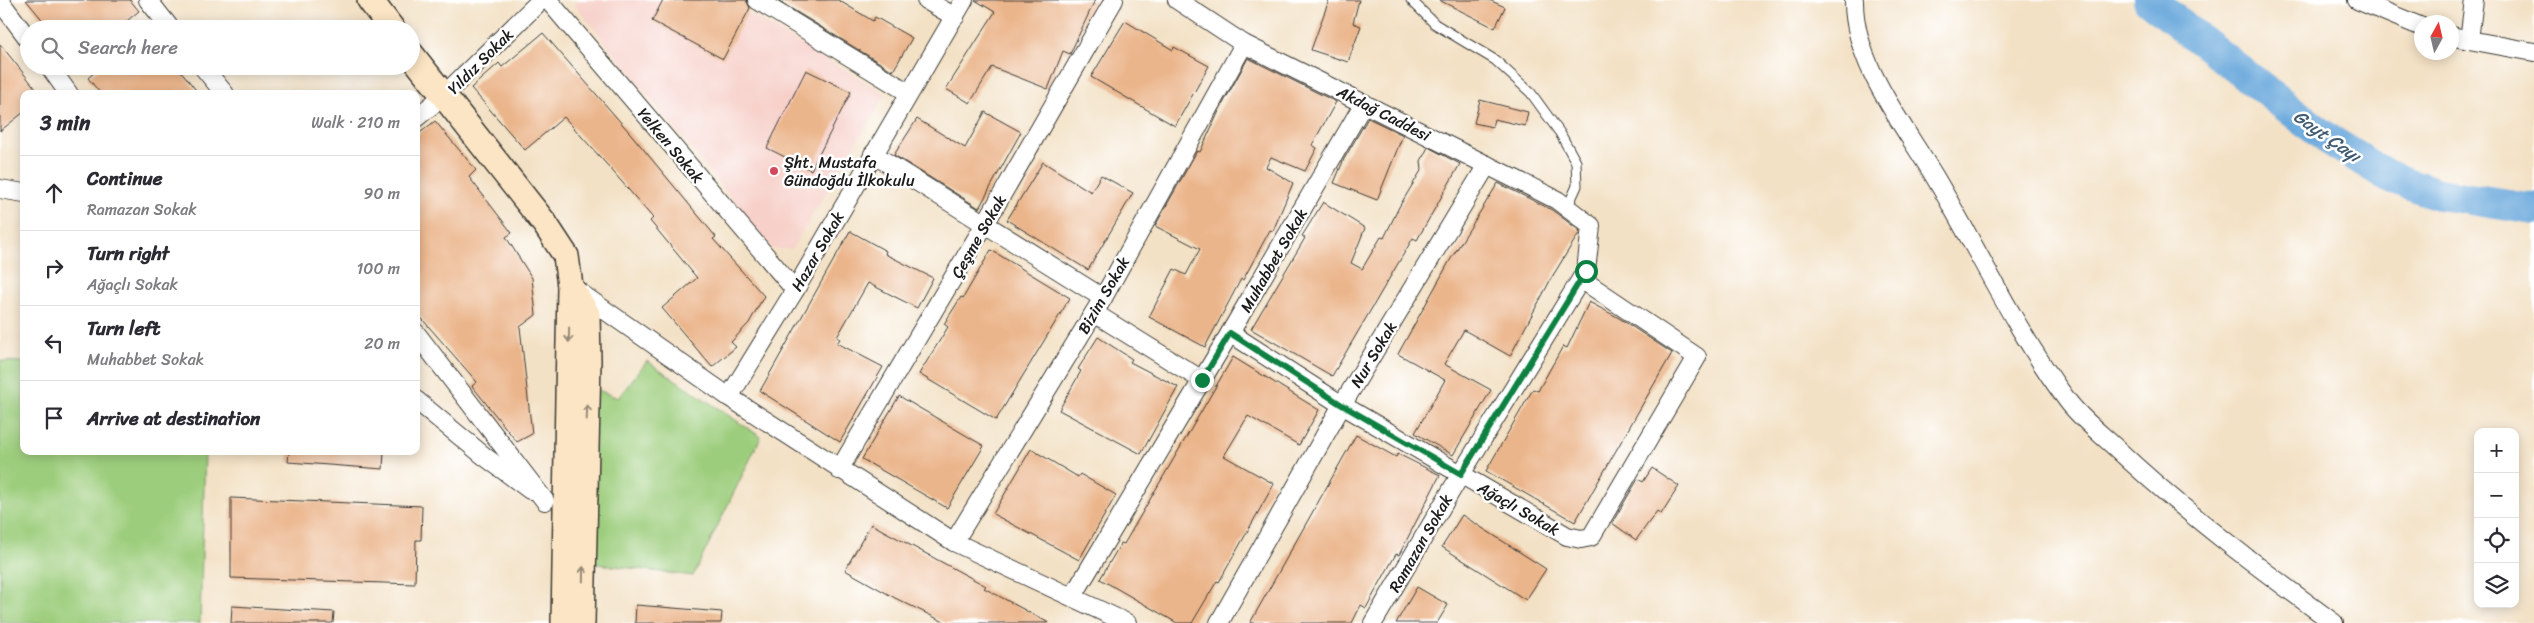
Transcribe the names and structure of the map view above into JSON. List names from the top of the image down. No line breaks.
{"streets":{"street":["Yıldız Sokak","Akdağ Caddesi","Yelken Sokak","Çeşme Sokak","Hazar Sokak","Muhabbet Sokak","Bizim Sokak","Nur Sokak","Ağaçlı Sokak","Ramazan Sokak"]},"crossings":[["Akdağ Caddesi","Muhabbet Sokak"],["Akdağ Caddesi","Bizim Sokak"],["Akdağ Caddesi","Nur Sokak"],["Akdağ Caddesi","Ramazan Sokak"],["Yelken Sokak","Hazar Sokak"],["Muhabbet Sokak","Ağaçlı Sokak"],["Nur Sokak","Ağaçlı Sokak"],["Ağaçlı Sokak","Ramazan Sokak"]],"water":["Gayt Çayı"],"places":["Şht. Mustafa Gündoğdu İlkokulu"],"north":"top","page":{"search":"Search here","heading":["3 min","Walk · 210 m"],"list":[["Continue","Ramazan Sokak","90 m"],["Turn right","Ağaçlı Sokak","100 m"],["Turn left","Muhabbet Sokak","20 m"],"Arrive at destination"],"map_buttons":["+","−"]}}
